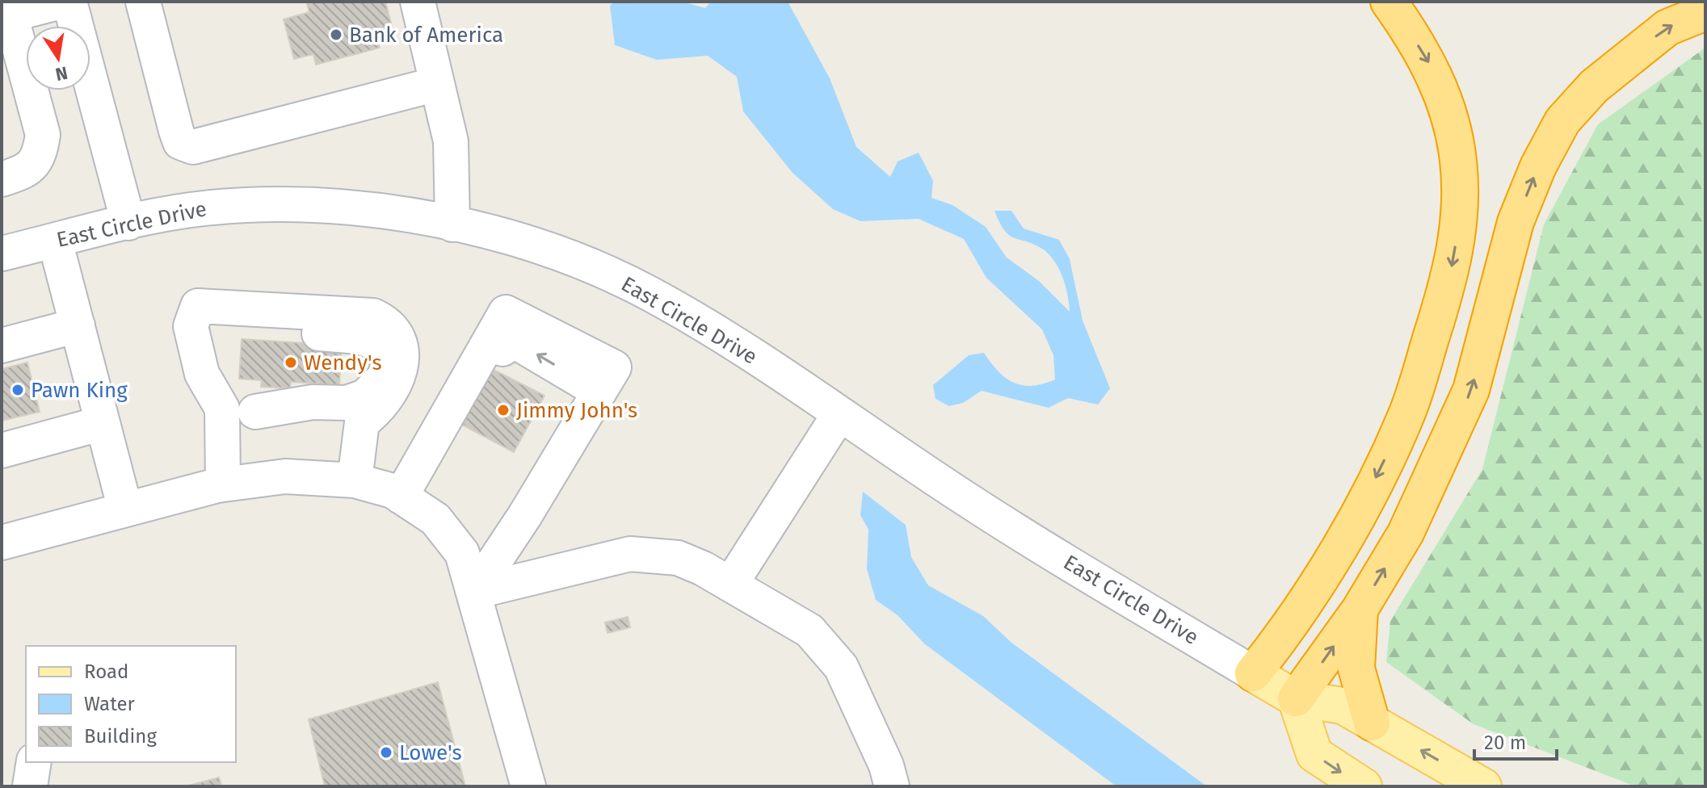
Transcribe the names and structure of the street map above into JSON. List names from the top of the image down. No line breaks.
{"streets":{"main road":["East Circle Drive"]},"places":["Bank of America","Wendy's","Pawn King","Jimmy John's","Lowe's"],"legend":["Road","Water","Building"],"scale_bar":"20 m","north":"bottom"}
